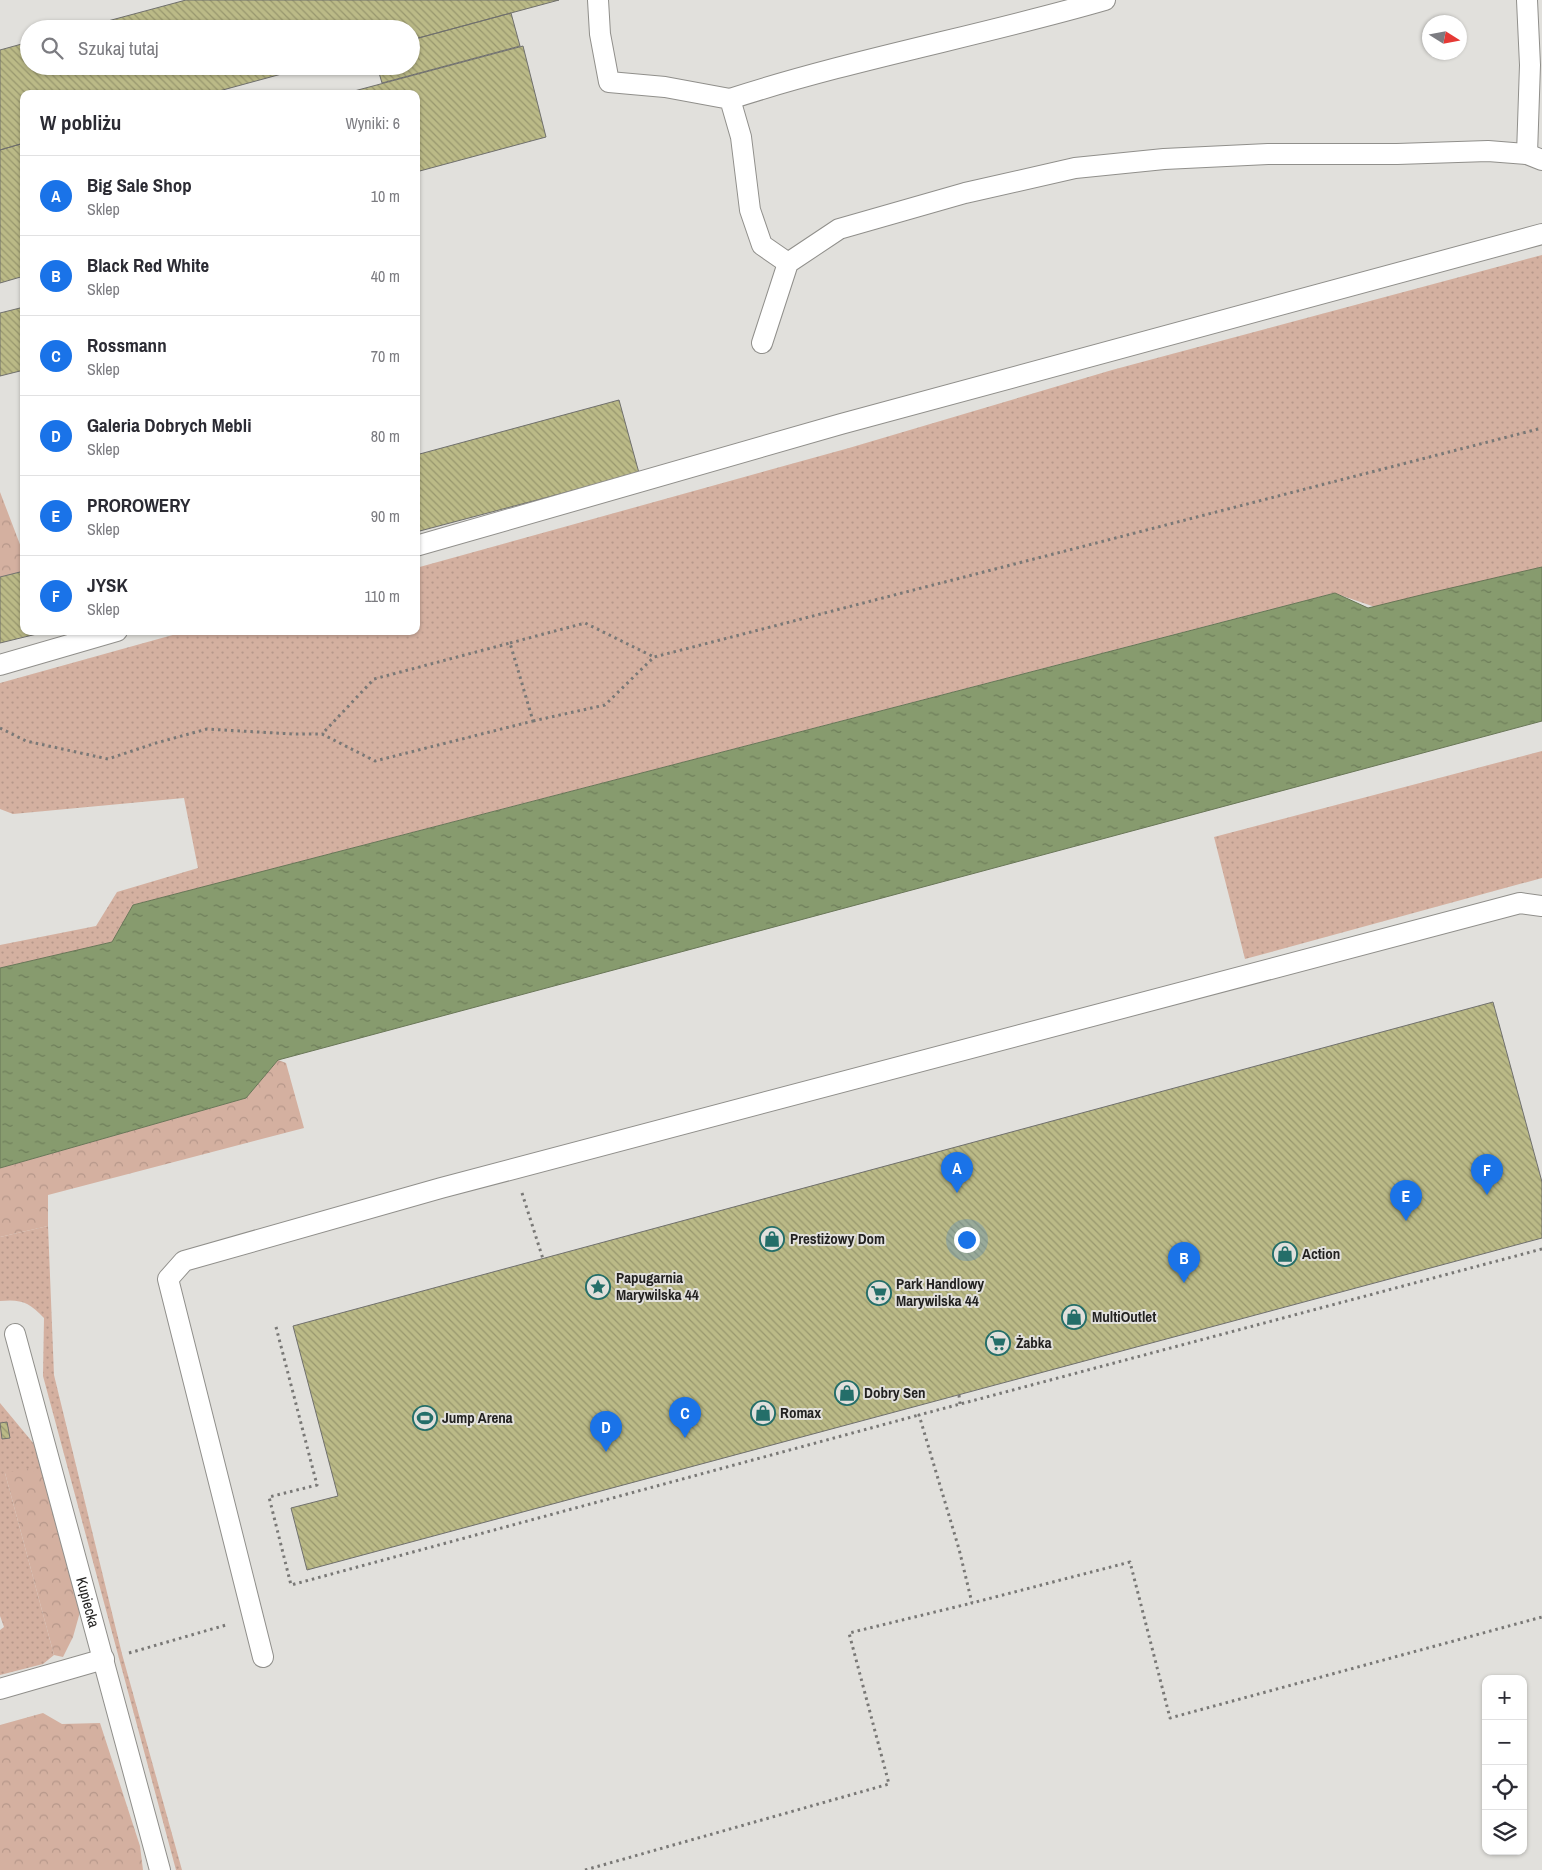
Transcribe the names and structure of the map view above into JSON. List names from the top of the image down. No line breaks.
{"streets":{"lane":["Kupiecka"]},"places":{"shop":["Prestiżowy Dom","Action","MultiOutlet","Dobry Sen","Romax"],"place":["Papugarnia Marywilska 44"],"supermarket":["Park Handlowy Marywilska 44","Żabka"],"sports":["Jump Arena"]},"north":"right","page":{"search":"Szukaj tutaj","heading":["W pobliżu","Wyniki: 6"],"list":[{"mark":"A","name":"Big Sale Shop","note":"Sklep","value":"10 m"},{"mark":"B","name":"Black Red White","note":"Sklep","value":"40 m"},{"mark":"C","name":"Rossmann","note":"Sklep","value":"70 m"},{"mark":"D","name":"Galeria Dobrych Mebli","note":"Sklep","value":"80 m"},{"mark":"E","name":"PROROWERY","note":"Sklep","value":"90 m"},{"mark":"F","name":"JYSK","note":"Sklep","value":"110 m"}],"pins":["A","F","E","B","C","D"],"map_buttons":["+","−"]}}
